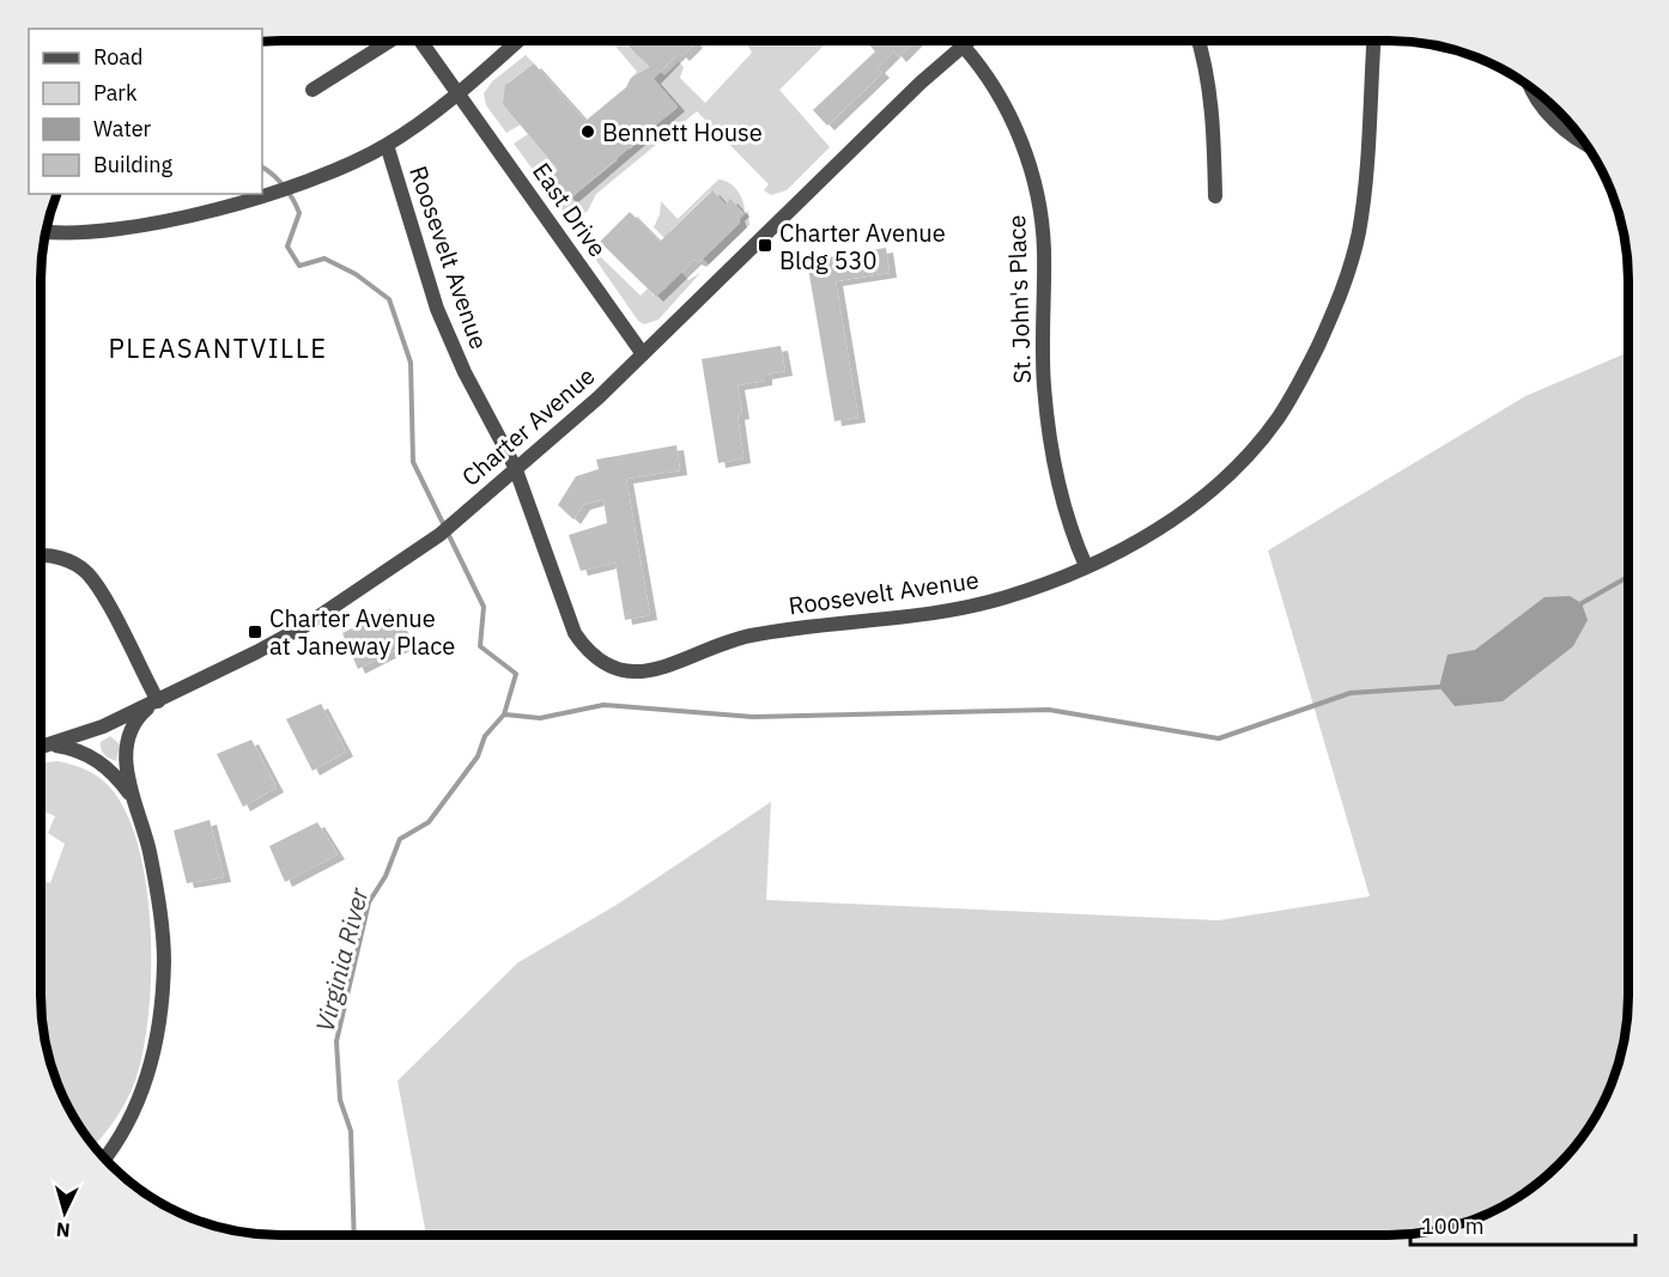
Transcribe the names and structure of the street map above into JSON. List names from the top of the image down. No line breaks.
{"streets":{"street":["East Drive","Roosevelt Avenue","St. John's Place","Charter Avenue"]},"crossings":[["East Drive","Charter Avenue"],["Roosevelt Avenue","St. John's Place"],["Roosevelt Avenue","Charter Avenue"],["St. John's Place","Charter Avenue"]],"districts":["PLEASANTVILLE"],"water":["Virginia River"],"places":{"other":["Bennett House"],"transit":["Charter Avenue Bldg 530","Charter Avenue at Janeway Place"]},"legend":["Road","Park","Water","Building"],"scale_bar":"100 m","north":"bottom"}
